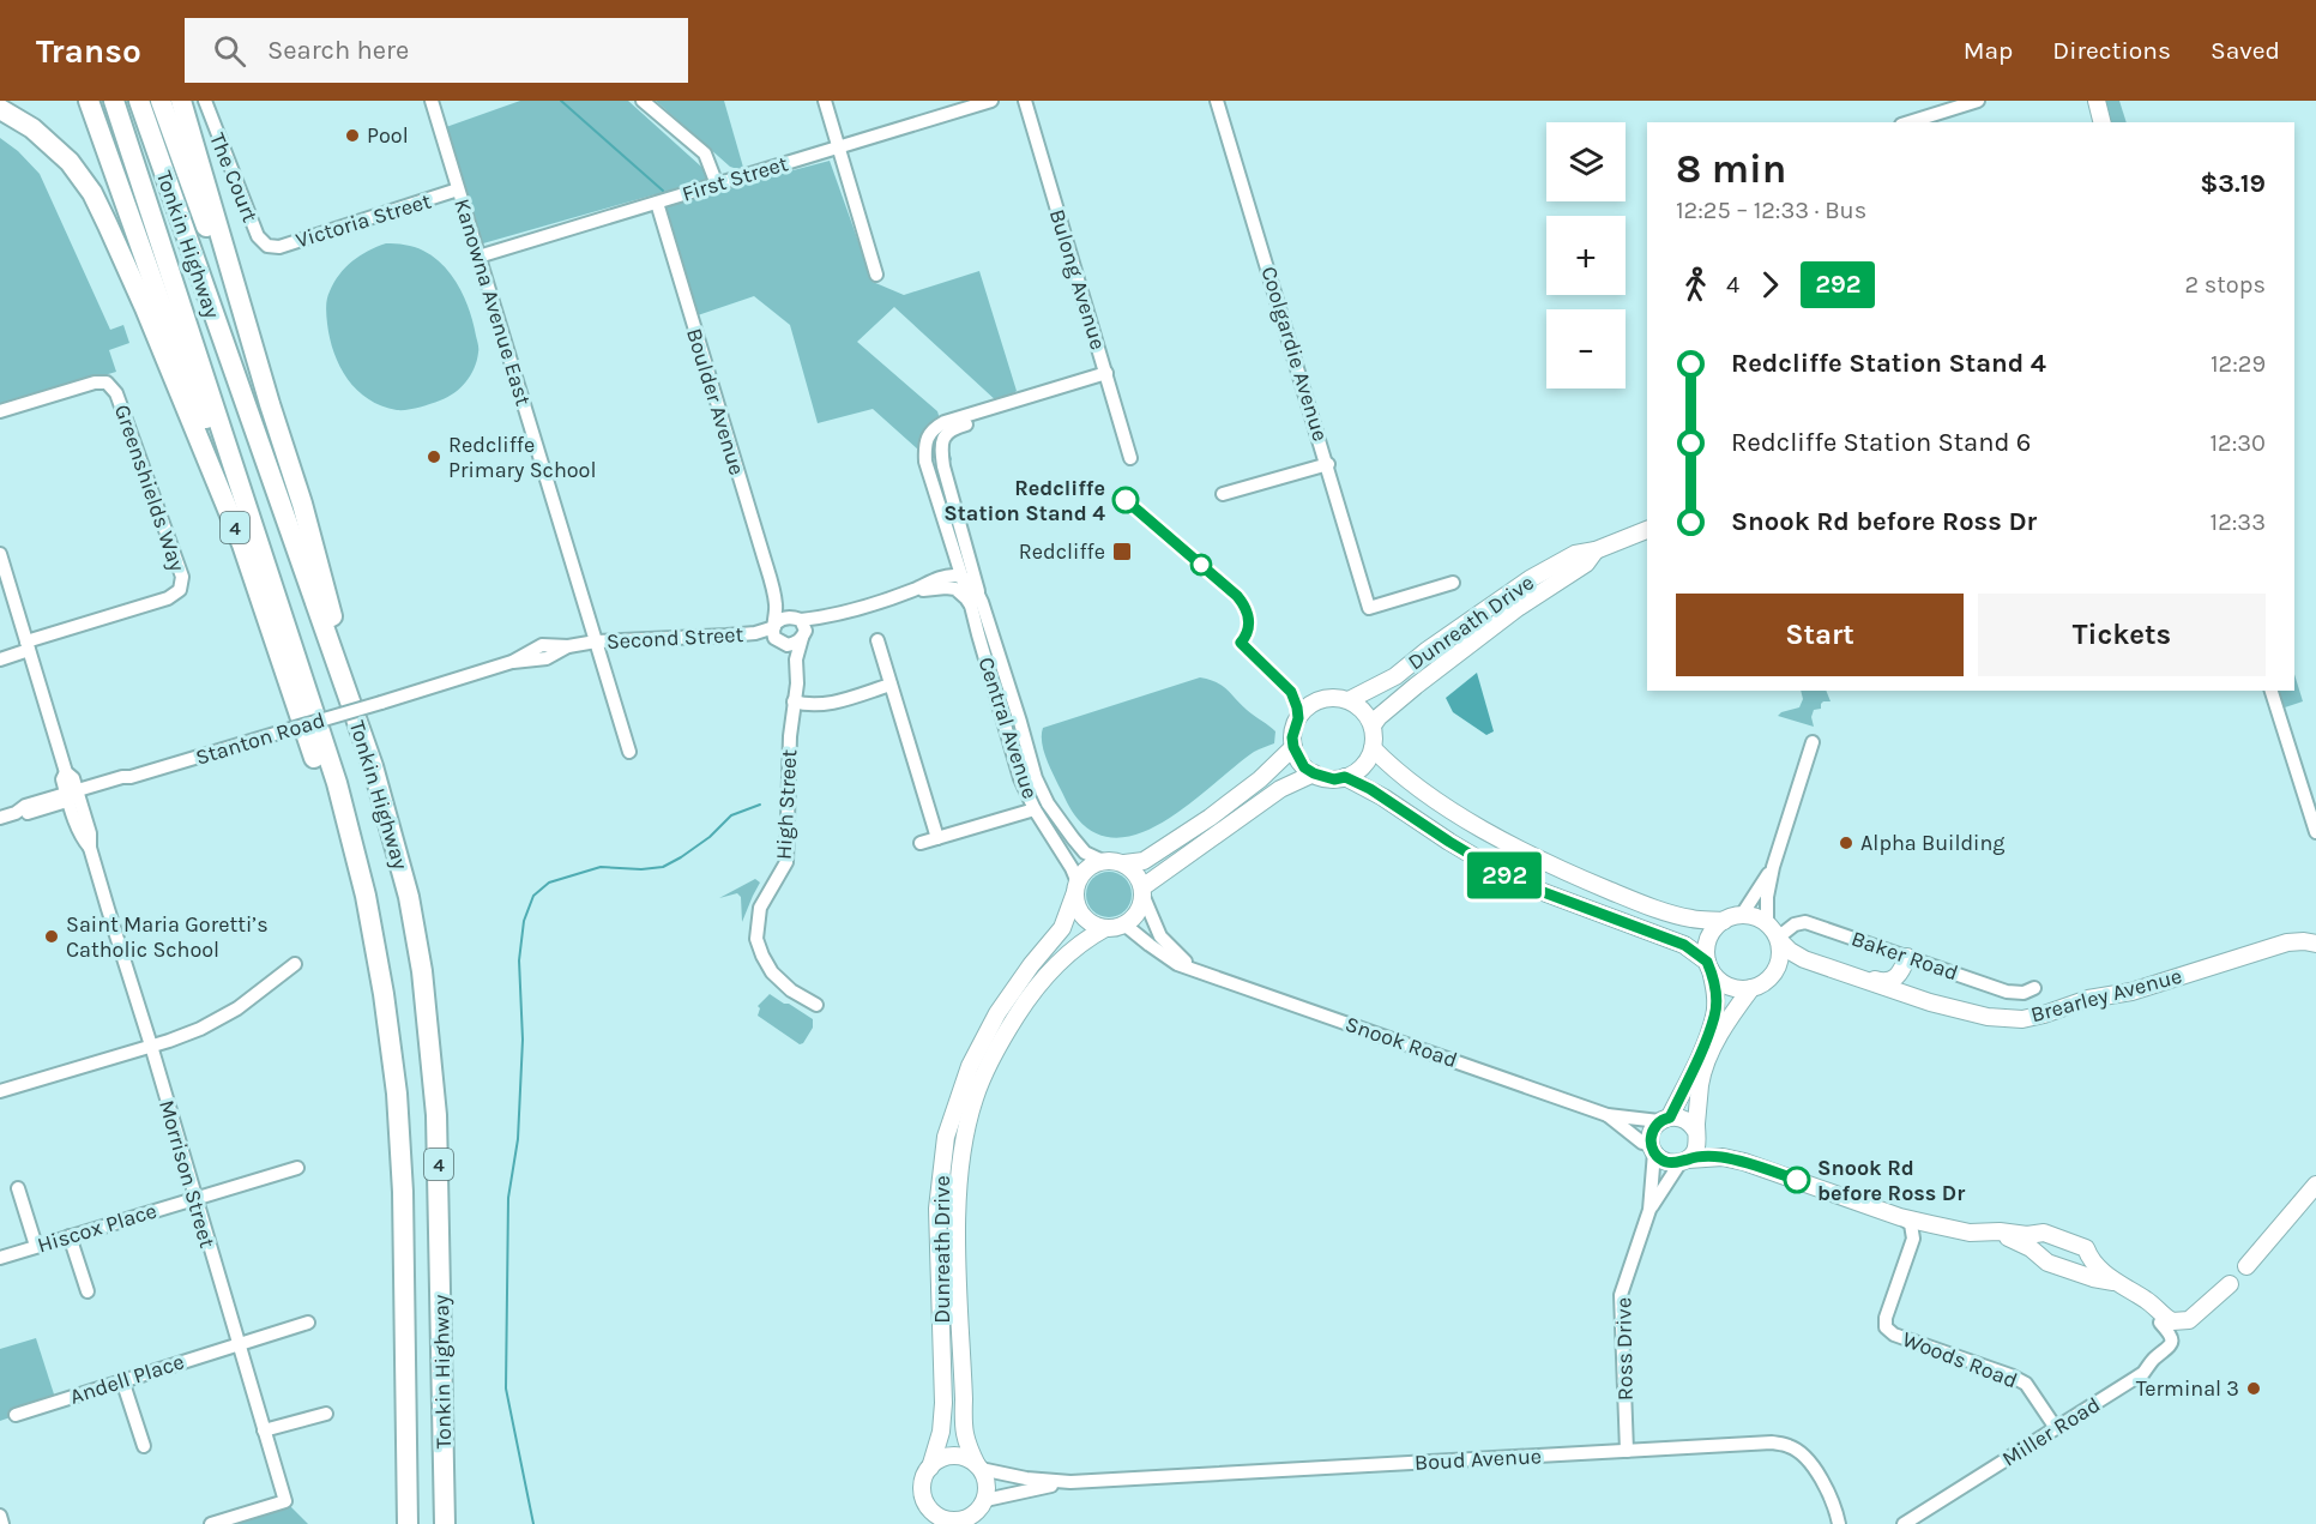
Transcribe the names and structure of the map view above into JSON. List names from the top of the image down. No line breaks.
{"streets":{"highway":["Tonkin Highway","4"],"main road":["Dunreath Drive","Brearley Avenue"],"street":["The Court","First Street","Victoria Street","Bulong Avenue","Kanowna Avenue East","Coolgardie Avenue","Boulder Avenue","Greenshields Way","Second Street","Central Avenue","Stanton Road","High Street","Baker Road","Snook Road","Morrison Street","Hiscox Place","Ross Drive","Woods Road","Andell Place","Miller Road","Boud Avenue"]},"crossings":[["The Court","Victoria Street"],["First Street","Kanowna Avenue East"],["First Street","Boulder Avenue"],["Victoria Street","Kanowna Avenue East"],["Tonkin Highway","4"],["Bulong Avenue","Central Avenue"],["Kanowna Avenue East","Second Street"],["Kanowna Avenue East","Stanton Road"],["Boulder Avenue","Second Street"],["Boulder Avenue","High Street"],["Greenshields Way","Morrison Street"],["Dunreath Drive","Central Avenue"],["Dunreath Drive","Snook Road"],["Dunreath Drive","Boud Avenue"],["Second Street","Central Avenue"],["Second Street","Stanton Road"],["Central Avenue","Snook Road"],["Stanton Road","Morrison Street"],["Baker Road","Brearley Avenue"],["Snook Road","Ross Drive"],["Morrison Street","Hiscox Place"],["Morrison Street","Andell Place"],["Ross Drive","Boud Avenue"],["Woods Road","Miller Road"]],"places":{"other":["Pool","Redcliffe Primary School","Redcliffe Station Stand 4","Alpha Building","Saint Maria Goretti’s Catholic School","Snook Rd before Ross Dr","Terminal 3"],"transit":["Redcliffe"]},"lines":["bus line 292"],"page":{"header":"Transo","search":"Search here","nav":["Map","Directions","Saved"],"on_map":"292","map_buttons":["+","−"],"heading":["8 min","12:25 – 12:33 · Bus","$3.19"],"legs":["4","292","2 stops"],"list":[{"name":"Redcliffe Station Stand 4","value":"12:29"},{"name":"Redcliffe Station Stand 6","value":"12:30"},{"name":"Snook Rd before Ross Dr","value":"12:33"}],"buttons":["Start","Tickets"]}}
